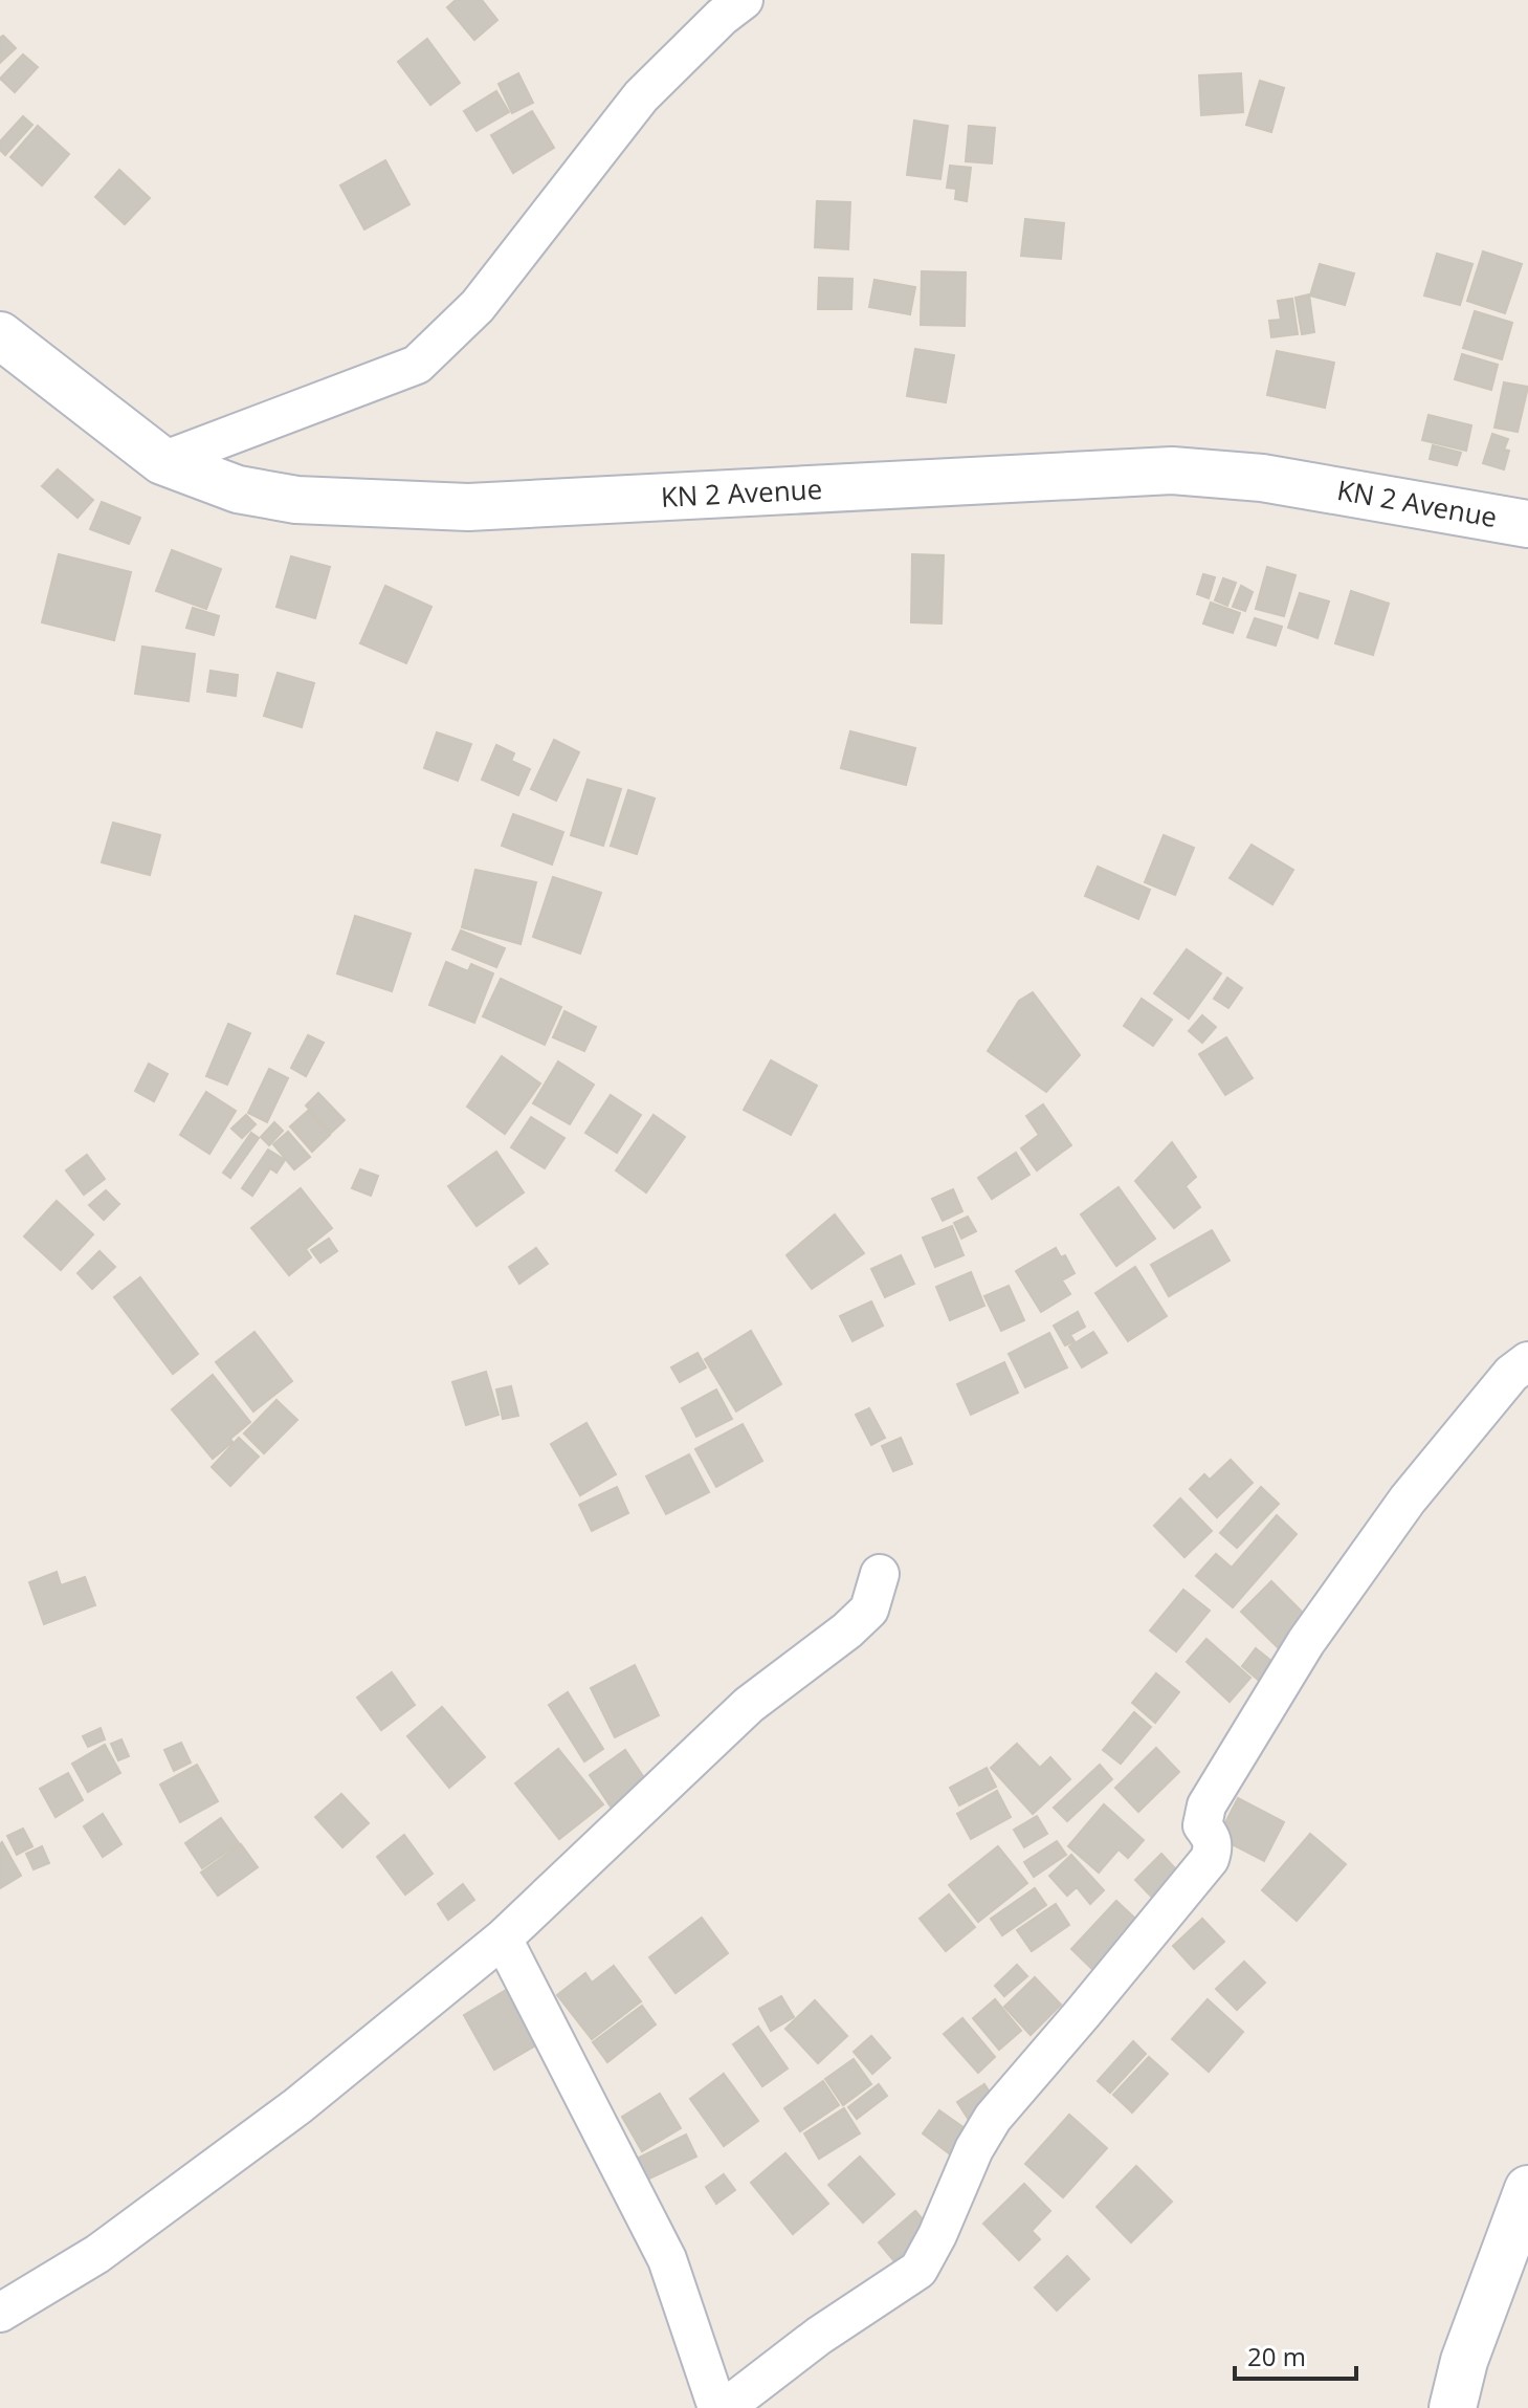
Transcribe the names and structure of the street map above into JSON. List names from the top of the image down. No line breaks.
{"streets":{"main road":["KN 2 Avenue"]},"scale_bar":"20 m"}
